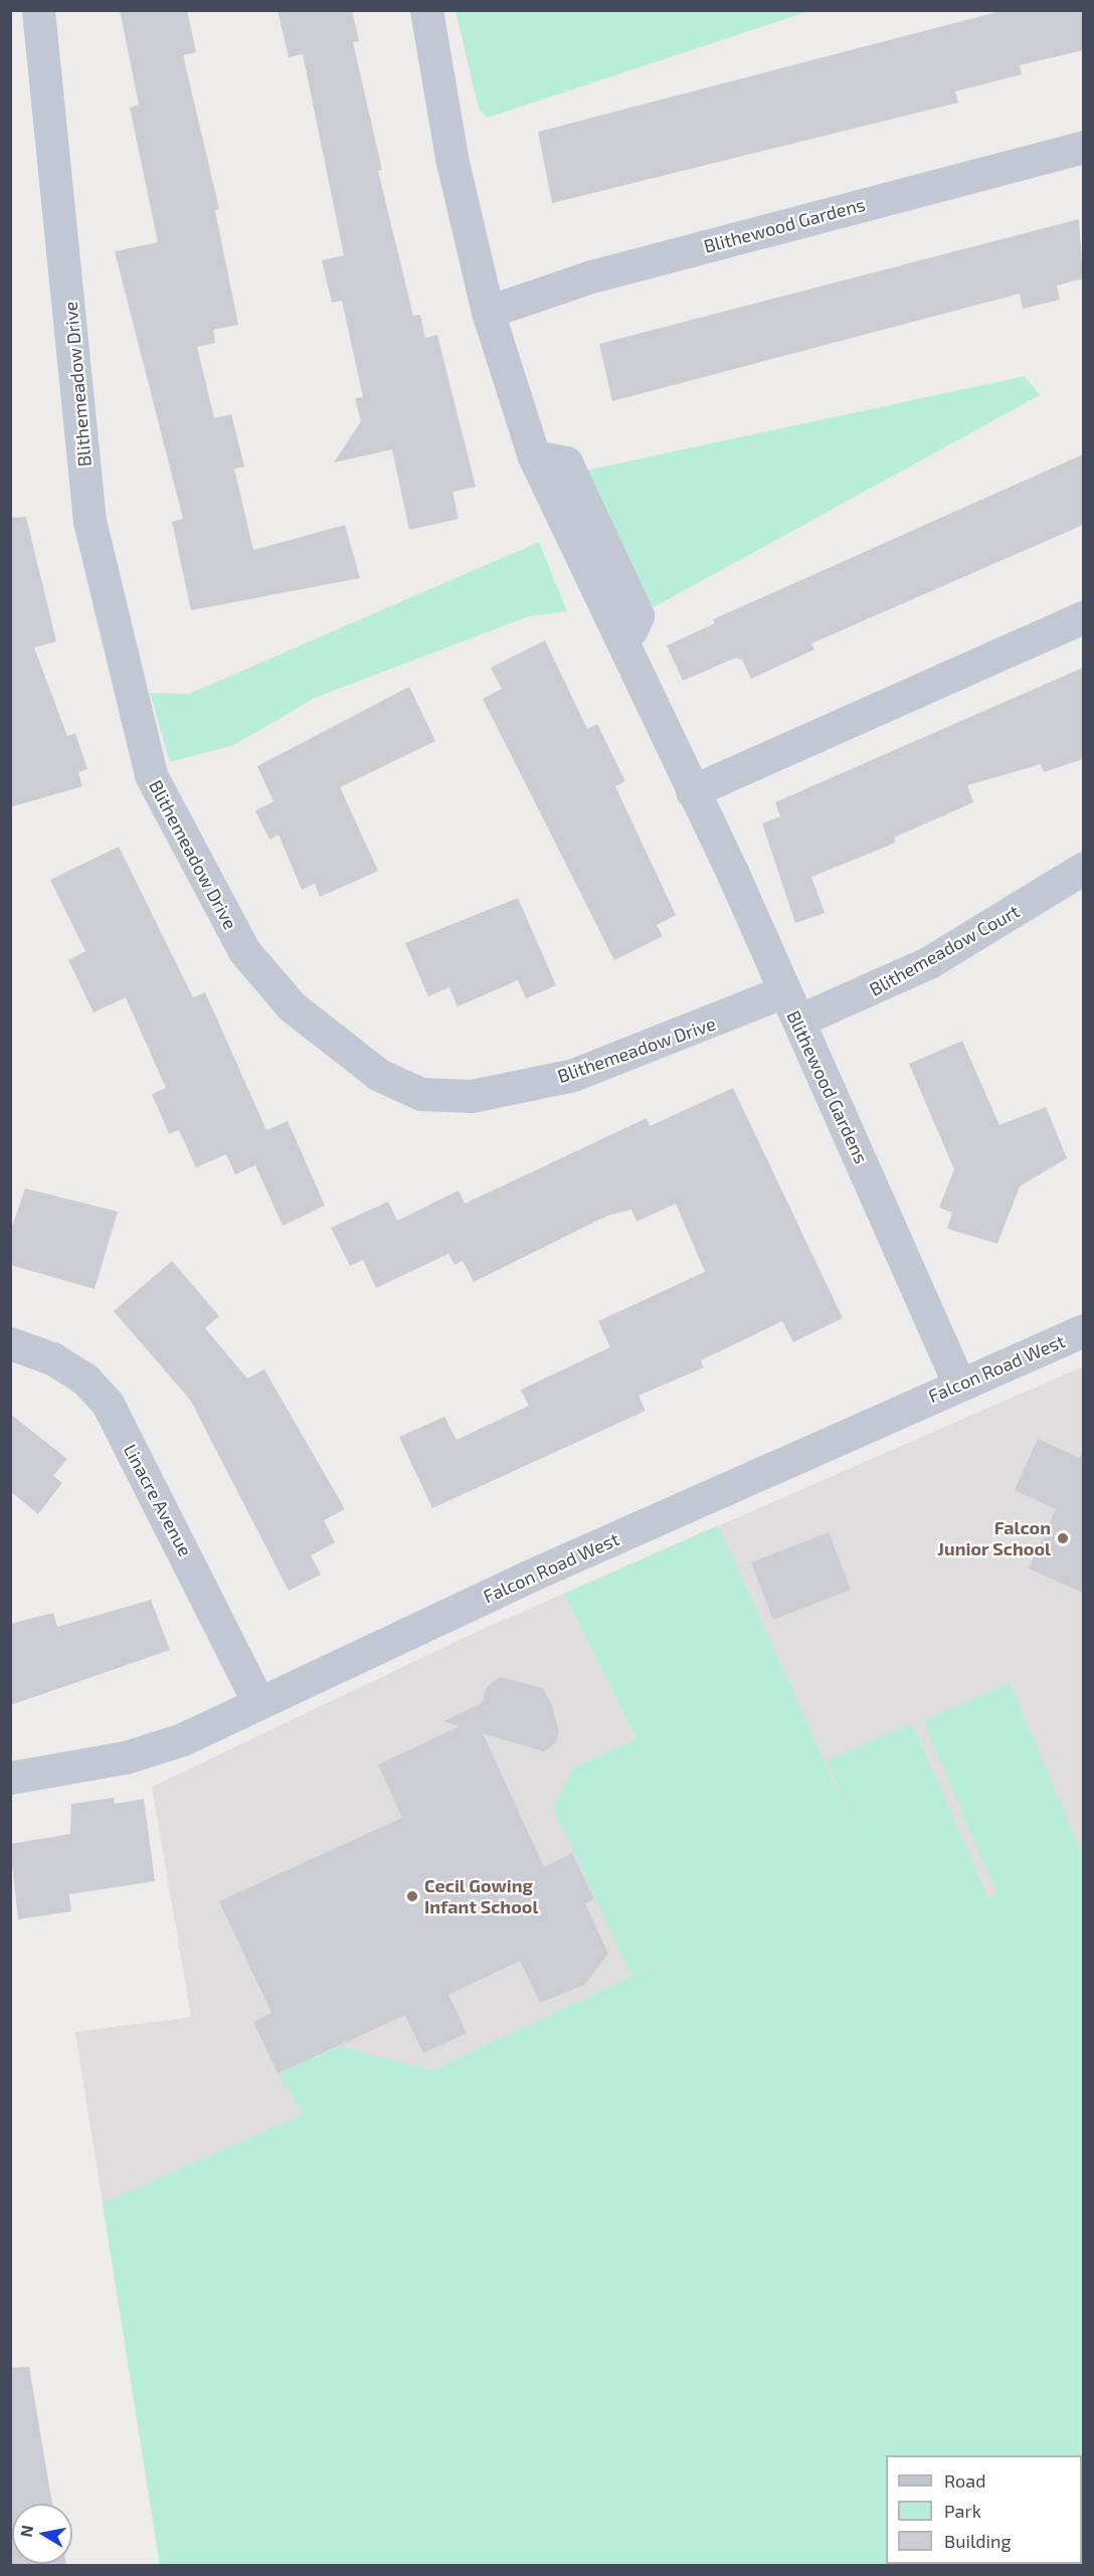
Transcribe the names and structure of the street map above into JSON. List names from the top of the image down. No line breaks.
{"streets":{"street":["Blithewood Gardens","Blithemeadow Drive","Blithemeadow Court","Falcon Road West","Linacre Avenue"]},"crossings":[["Blithewood Gardens","Blithemeadow Drive"],["Blithewood Gardens","Blithemeadow Court"],["Blithewood Gardens","Falcon Road West"],["Blithemeadow Drive","Blithemeadow Court"],["Falcon Road West","Linacre Avenue"]],"places":["Falcon Junior School","Cecil Gowing Infant School"],"legend":["Road","Park","Building"],"north":"left"}
